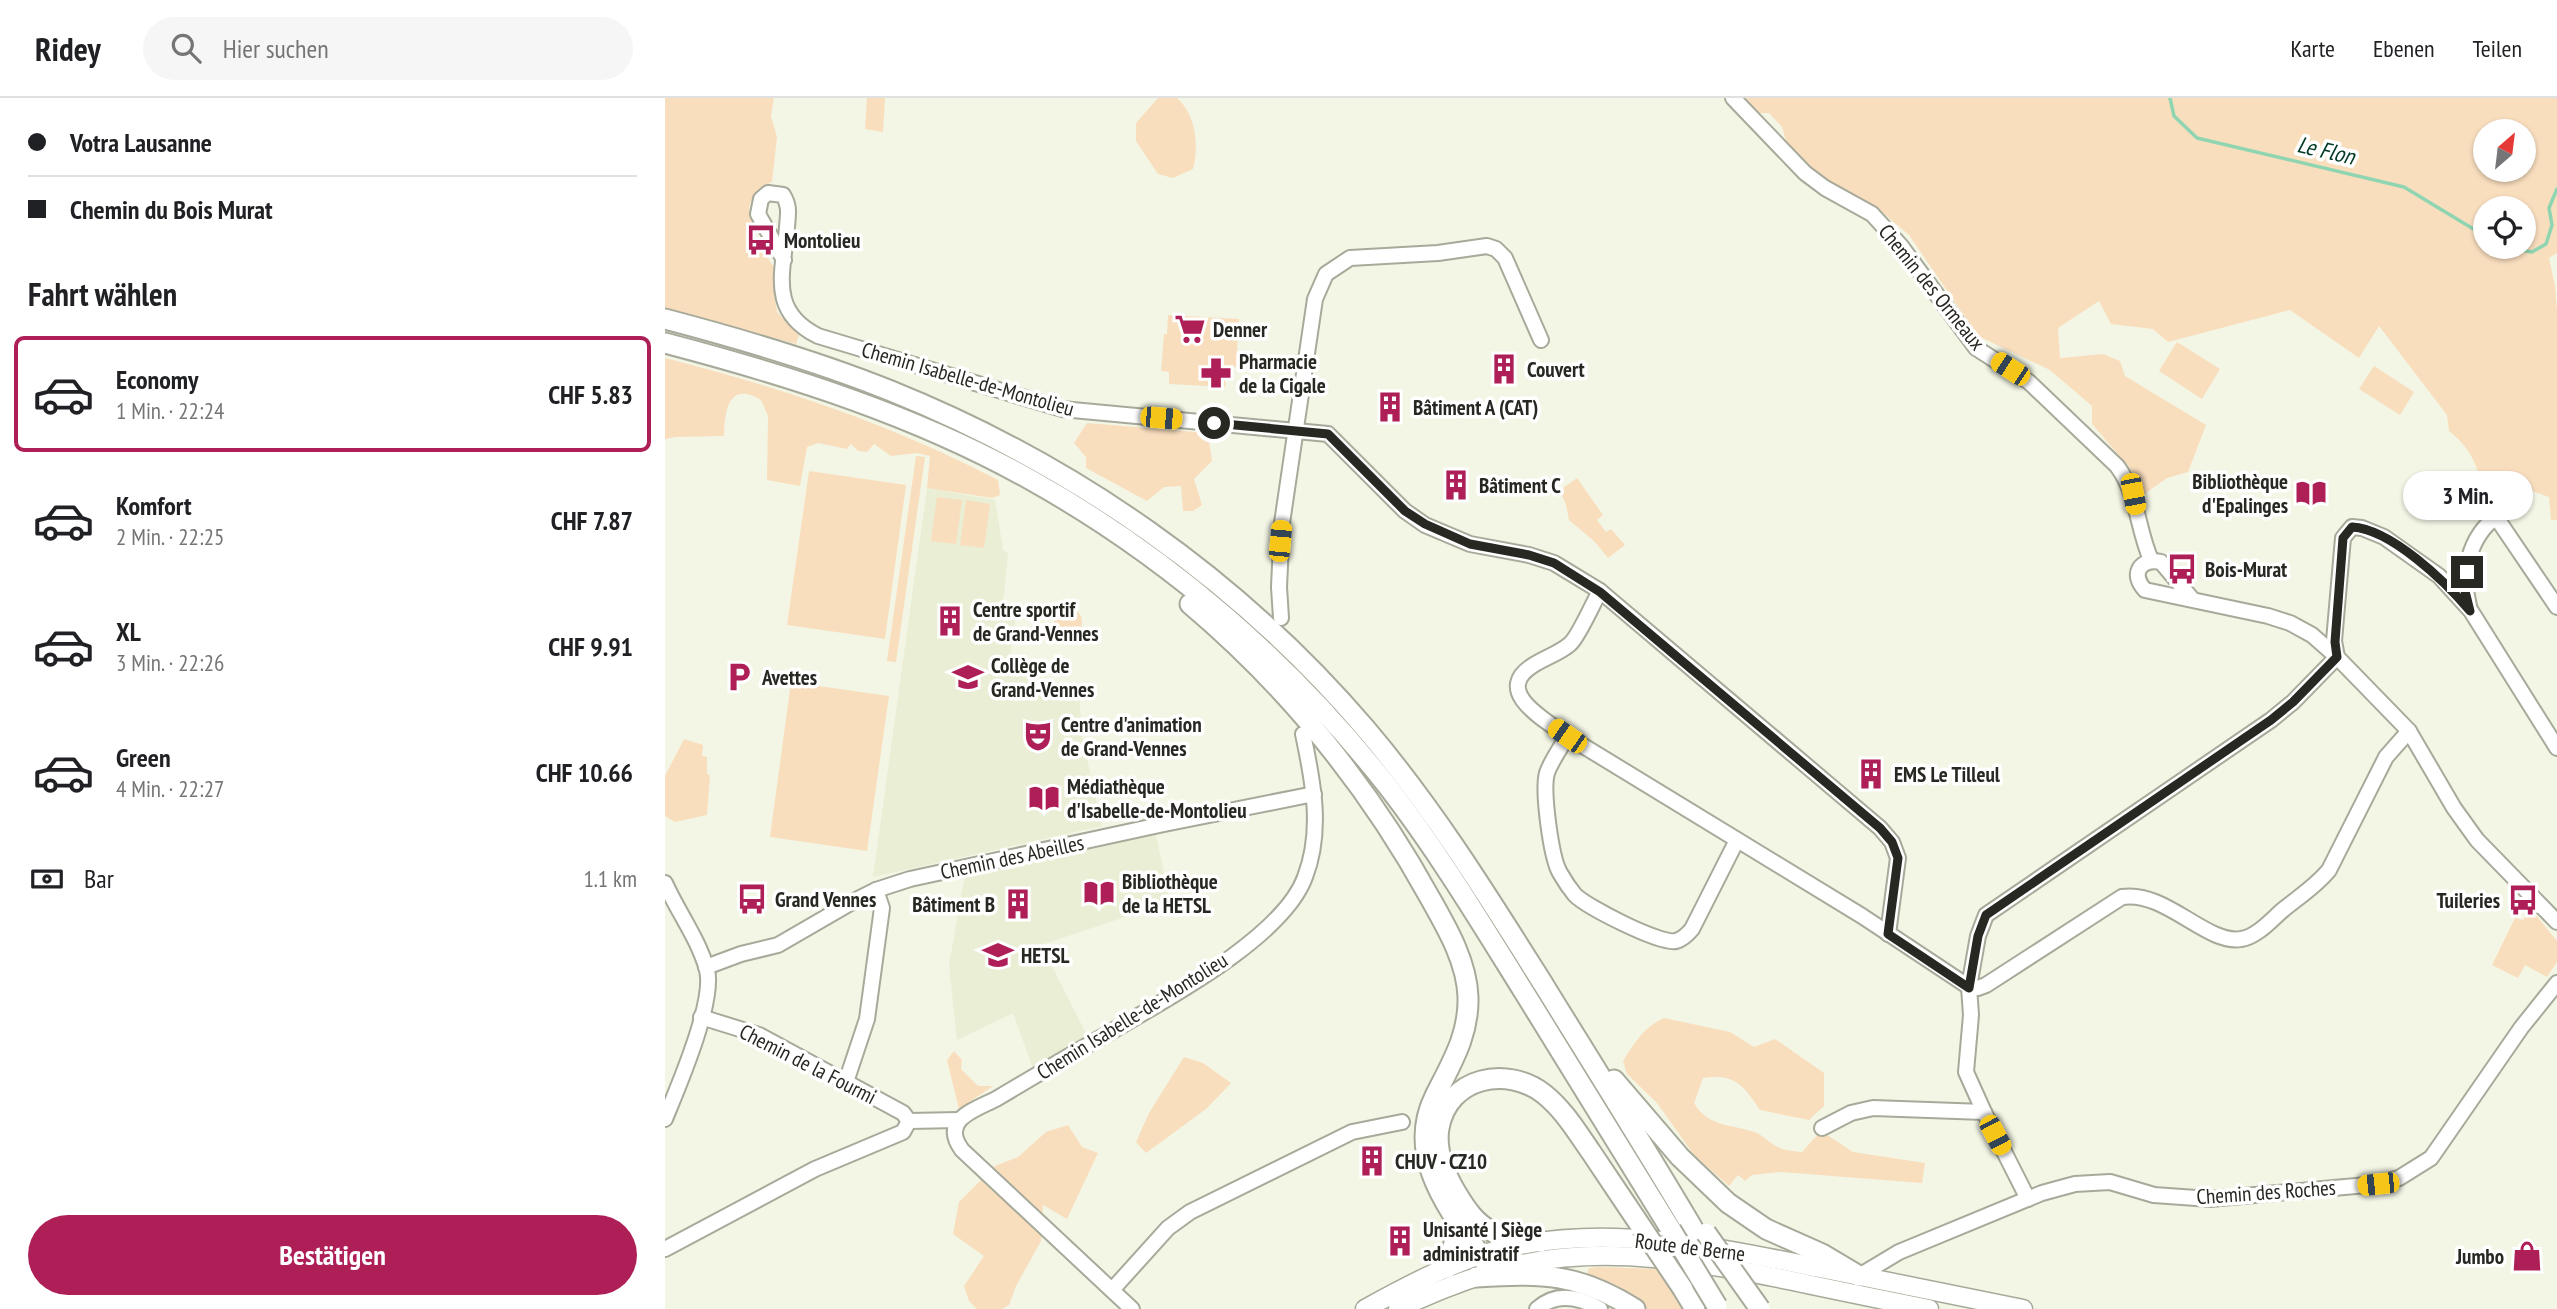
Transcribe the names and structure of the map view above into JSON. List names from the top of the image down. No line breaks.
{"streets":{"main road":["Route de Berne"],"street":["Chemin des Ormeaux","Chemin Isabelle-de-Montolieu","Chemin des Abeilles","Chemin de la Fourmi","Chemin des Roches"]},"crossings":[["Chemin Isabelle-de-Montolieu","Chemin des Abeilles"],["Chemin Isabelle-de-Montolieu","Chemin de la Fourmi"],["Chemin des Roches","Route de Berne"]],"water":["Le Flon"],"places":{"bus stop":["Montolieu","Bois-Murat","Grand Vennes","Tuileries"],"supermarket":["Denner"],"building":["Couvert","Bâtiment A (CAT)","Bâtiment C","Centre sportif de Grand-Vennes","EMS Le Tilleul","Bâtiment B","CHUV - CZ10","Unisanté | Siège administratif"],"pharmacy":["Pharmacie de la Cigale"],"library":["Bibliothèque d'Epalinges","Médiathèque d'Isabelle-de-Montolieu","Bibliothèque de la HETSL"],"parking":["Avettes"],"school or university":["Collège de Grand-Vennes","HETSL"],"theatre":["Centre d'animation de Grand-Vennes"],"shop":["Jumbo"]},"north":"top right","page":{"header":"Ridey","search":"Hier suchen","nav":["Karte","Ebenen","Teilen"],"banner":["Votra Lausanne","Chemin du Bois Murat"],"heading":"Fahrt wählen","list":[{"name":"Economy","note":"1 Min. · 22:24","value":"CHF 5.83"},{"name":"Komfort","note":"2 Min. · 22:25","value":"CHF 7.87"},{"name":"XL","note":"3 Min. · 22:26","value":"CHF 9.91"},{"name":"Green","note":"4 Min. · 22:27","value":"CHF 10.66"}],"bubble":"3 Min.","pay":["Bar","1.1 km"],"buttons":"Bestätigen"}}
